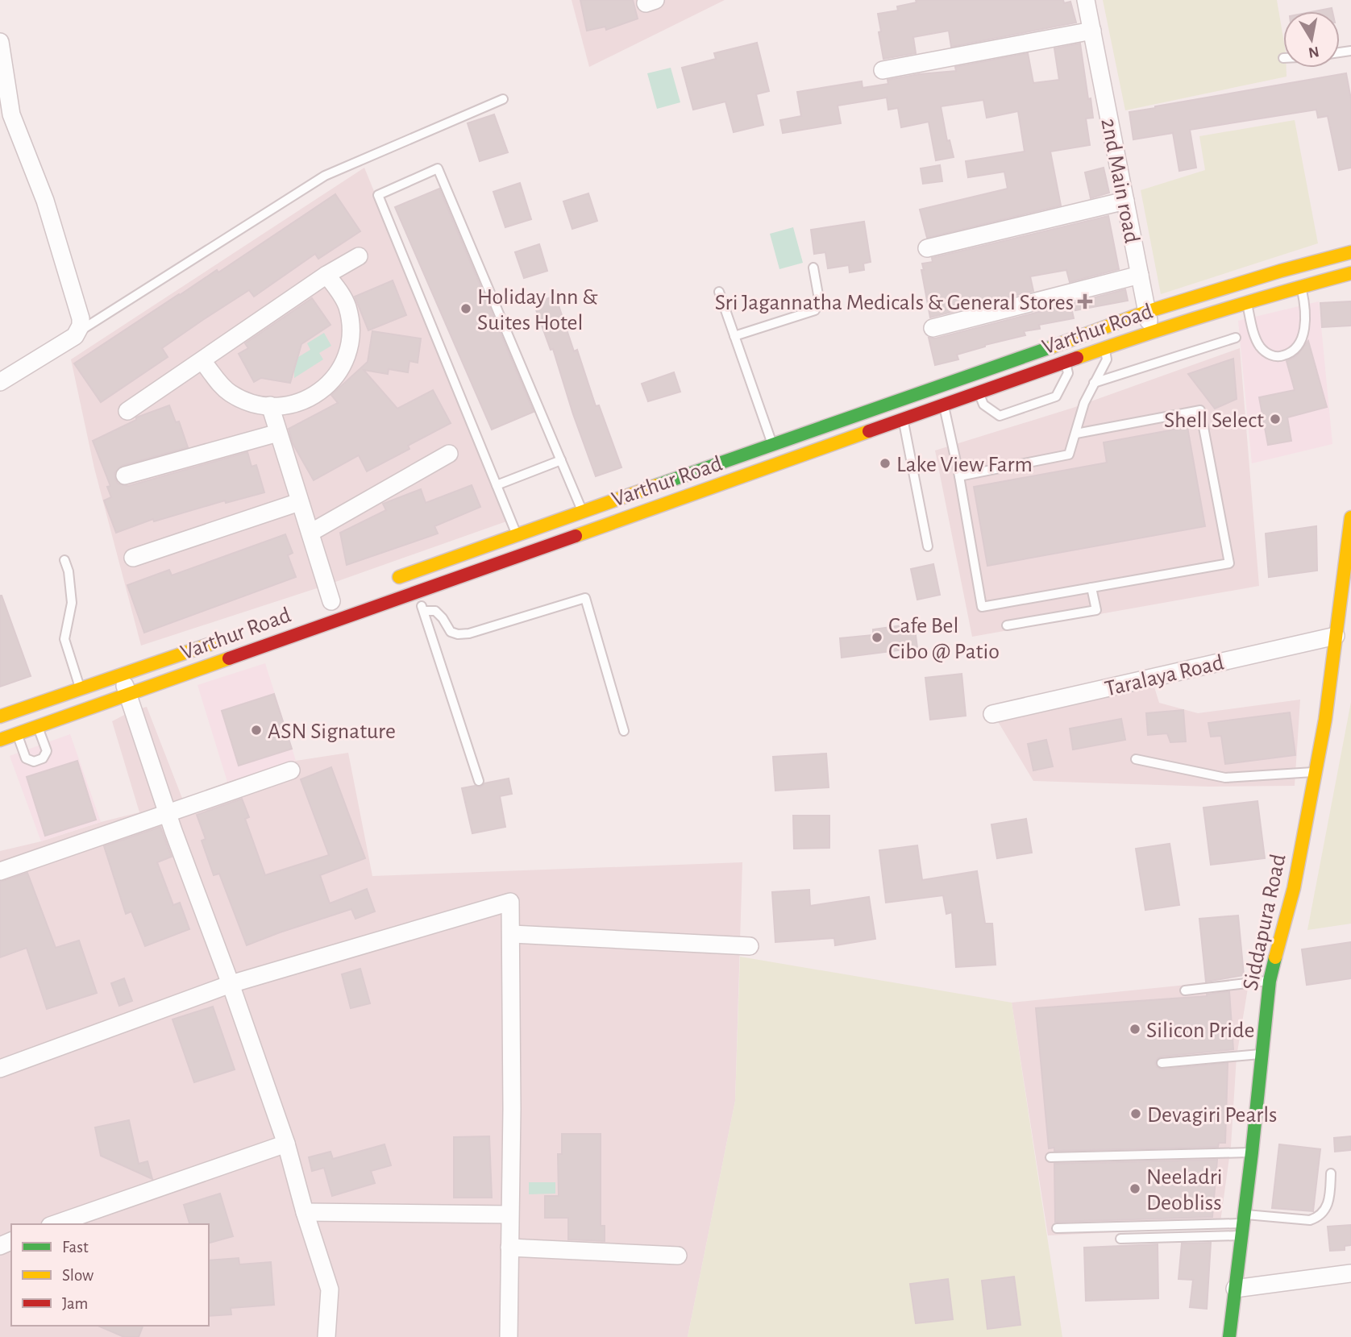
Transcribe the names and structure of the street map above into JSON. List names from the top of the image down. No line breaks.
{"streets":{"main road":["Varthur Road","Siddapura Road"],"street":["2nd Main road","Taralaya Road"]},"crossings":[["2nd Main road","Varthur Road"],["Taralaya Road","Siddapura Road"]],"places":{"health":["Sri Jagannatha Medicals & General Stores"],"other":["Holiday Inn & Suites Hotel","Shell Select","Lake View Farm","Cafe Bel Cibo @ Patio","ASN Signature","Silicon Pride","Devagiri Pearls","Neeladri Deobliss"]},"legend":["Fast","Slow","Jam"],"north":"bottom"}
